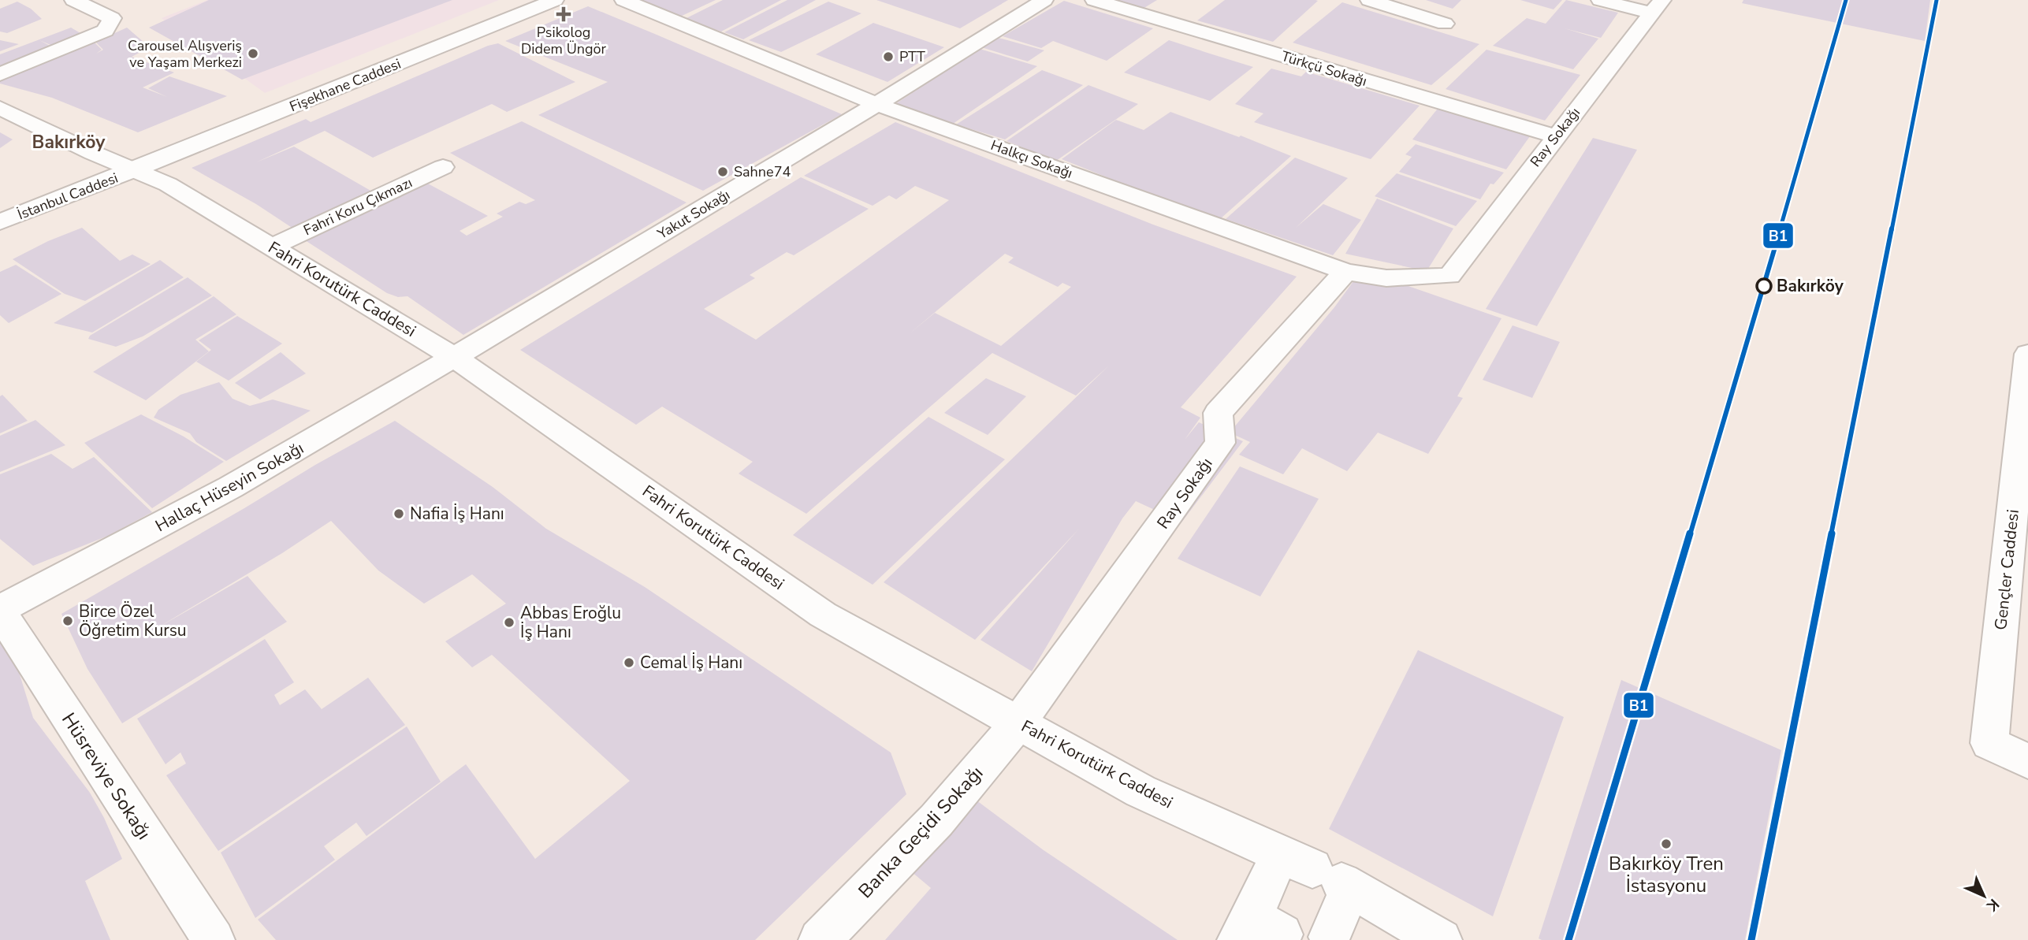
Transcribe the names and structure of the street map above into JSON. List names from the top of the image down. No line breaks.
{"streets":{"street":["Türkçü Sokağı","Fişekhane Caddesi","Ray Sokağı","Halkçı Sokağı","İstanbul Caddesi","Fahri Koru Çıkmazı","Yakut Sokağı","Fahri Korutürk Caddesi","Hallaç Hüseyin Sokağı","Gençler Caddesi","Hüsreviye Sokağı","Banka Geçidi Sokağı"]},"crossings":[["Türkçü Sokağı","Ray Sokağı"],["Fişekhane Caddesi","İstanbul Caddesi"],["Fişekhane Caddesi","Fahri Korutürk Caddesi"],["Ray Sokağı","Halkçı Sokağı"],["Ray Sokağı","Fahri Korutürk Caddesi"],["Ray Sokağı","Banka Geçidi Sokağı"],["Halkçı Sokağı","Yakut Sokağı"],["İstanbul Caddesi","Fahri Korutürk Caddesi"],["Fahri Koru Çıkmazı","Fahri Korutürk Caddesi"],["Yakut Sokağı","Fahri Korutürk Caddesi"],["Yakut Sokağı","Hallaç Hüseyin Sokağı"],["Fahri Korutürk Caddesi","Hallaç Hüseyin Sokağı"],["Fahri Korutürk Caddesi","Banka Geçidi Sokağı"],["Hallaç Hüseyin Sokağı","Hüsreviye Sokağı"]],"districts":["Bakırköy"],"places":{"health":["Psikolog Didem Üngör"],"other":["Carousel Alışveriş ve Yaşam Merkezi","PTT","Sahne74","Bakırköy","Nafia İş Hanı","Birce Özel Öğretim Kursu","Abbas Eroğlu İş Hanı","Cemal İş Hanı","Bakırköy Tren İstasyonu"]},"lines":["transit line B1"],"north":"bottom right"}
